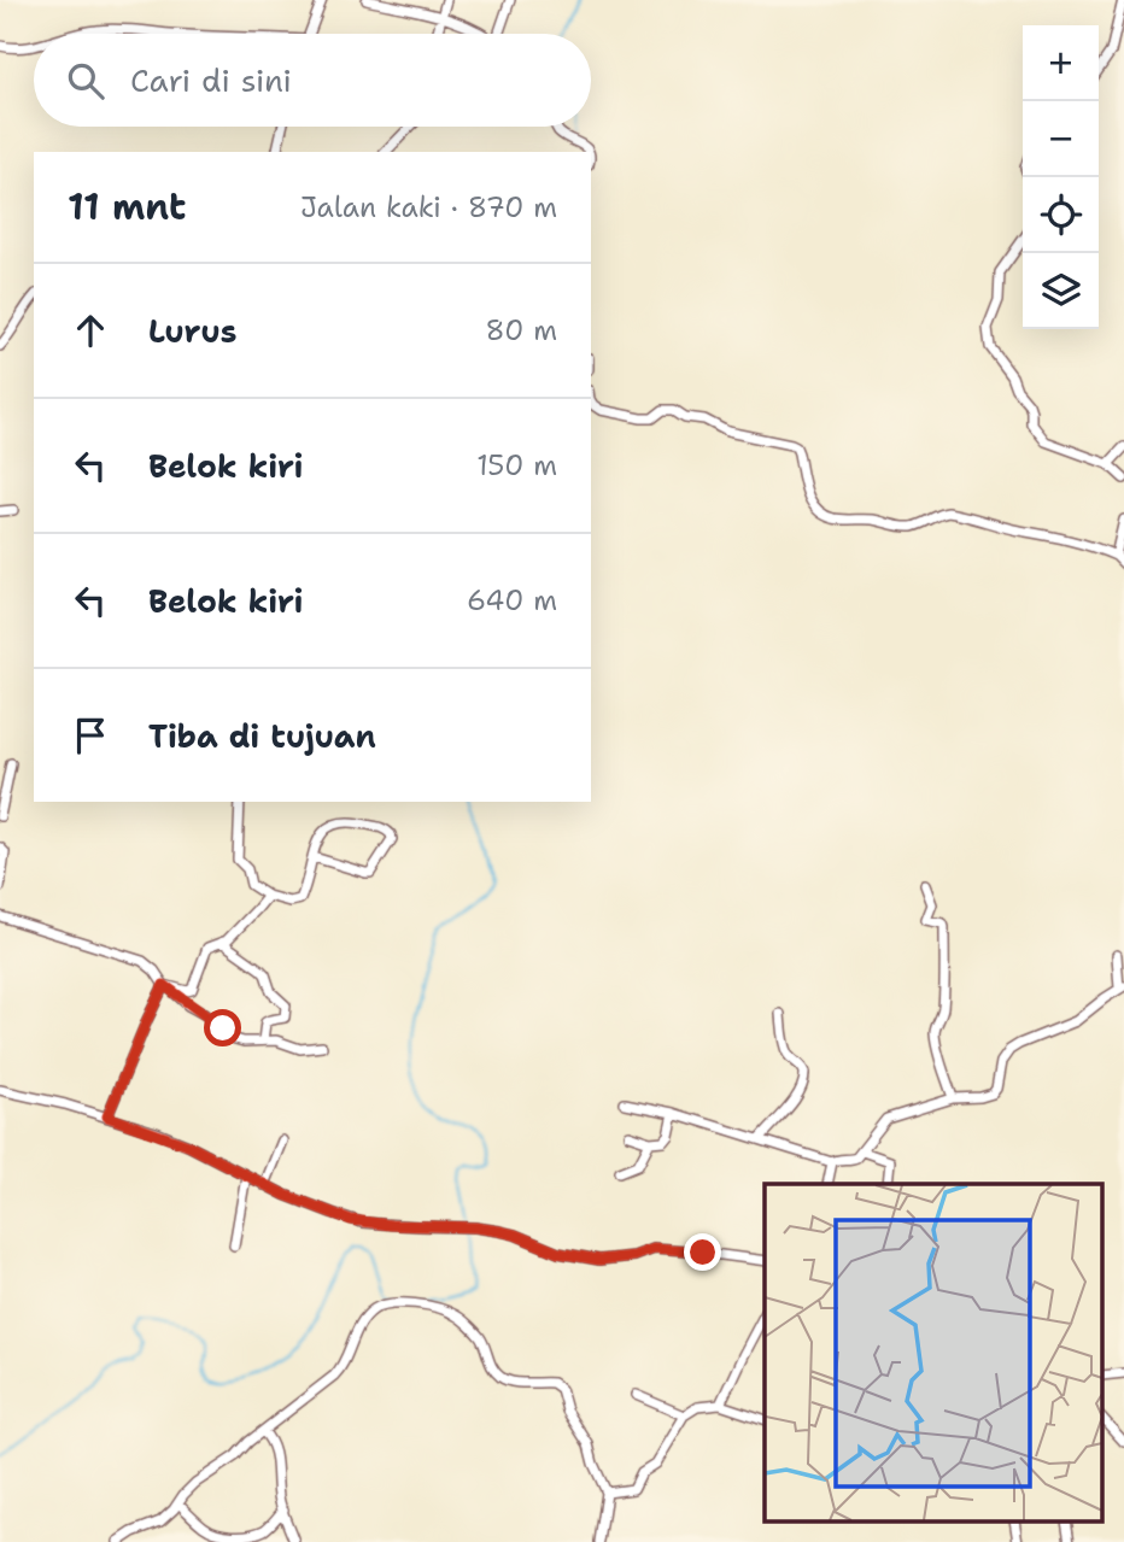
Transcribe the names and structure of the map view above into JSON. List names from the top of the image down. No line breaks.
{"page":{"map_buttons":["+","−"],"search":"Cari di sini","heading":["11 mnt","Jalan kaki · 870 m"],"list":[["Lurus","80 m"],["Belok kiri","150 m"],["Belok kiri","640 m"],"Tiba di tujuan"]}}
